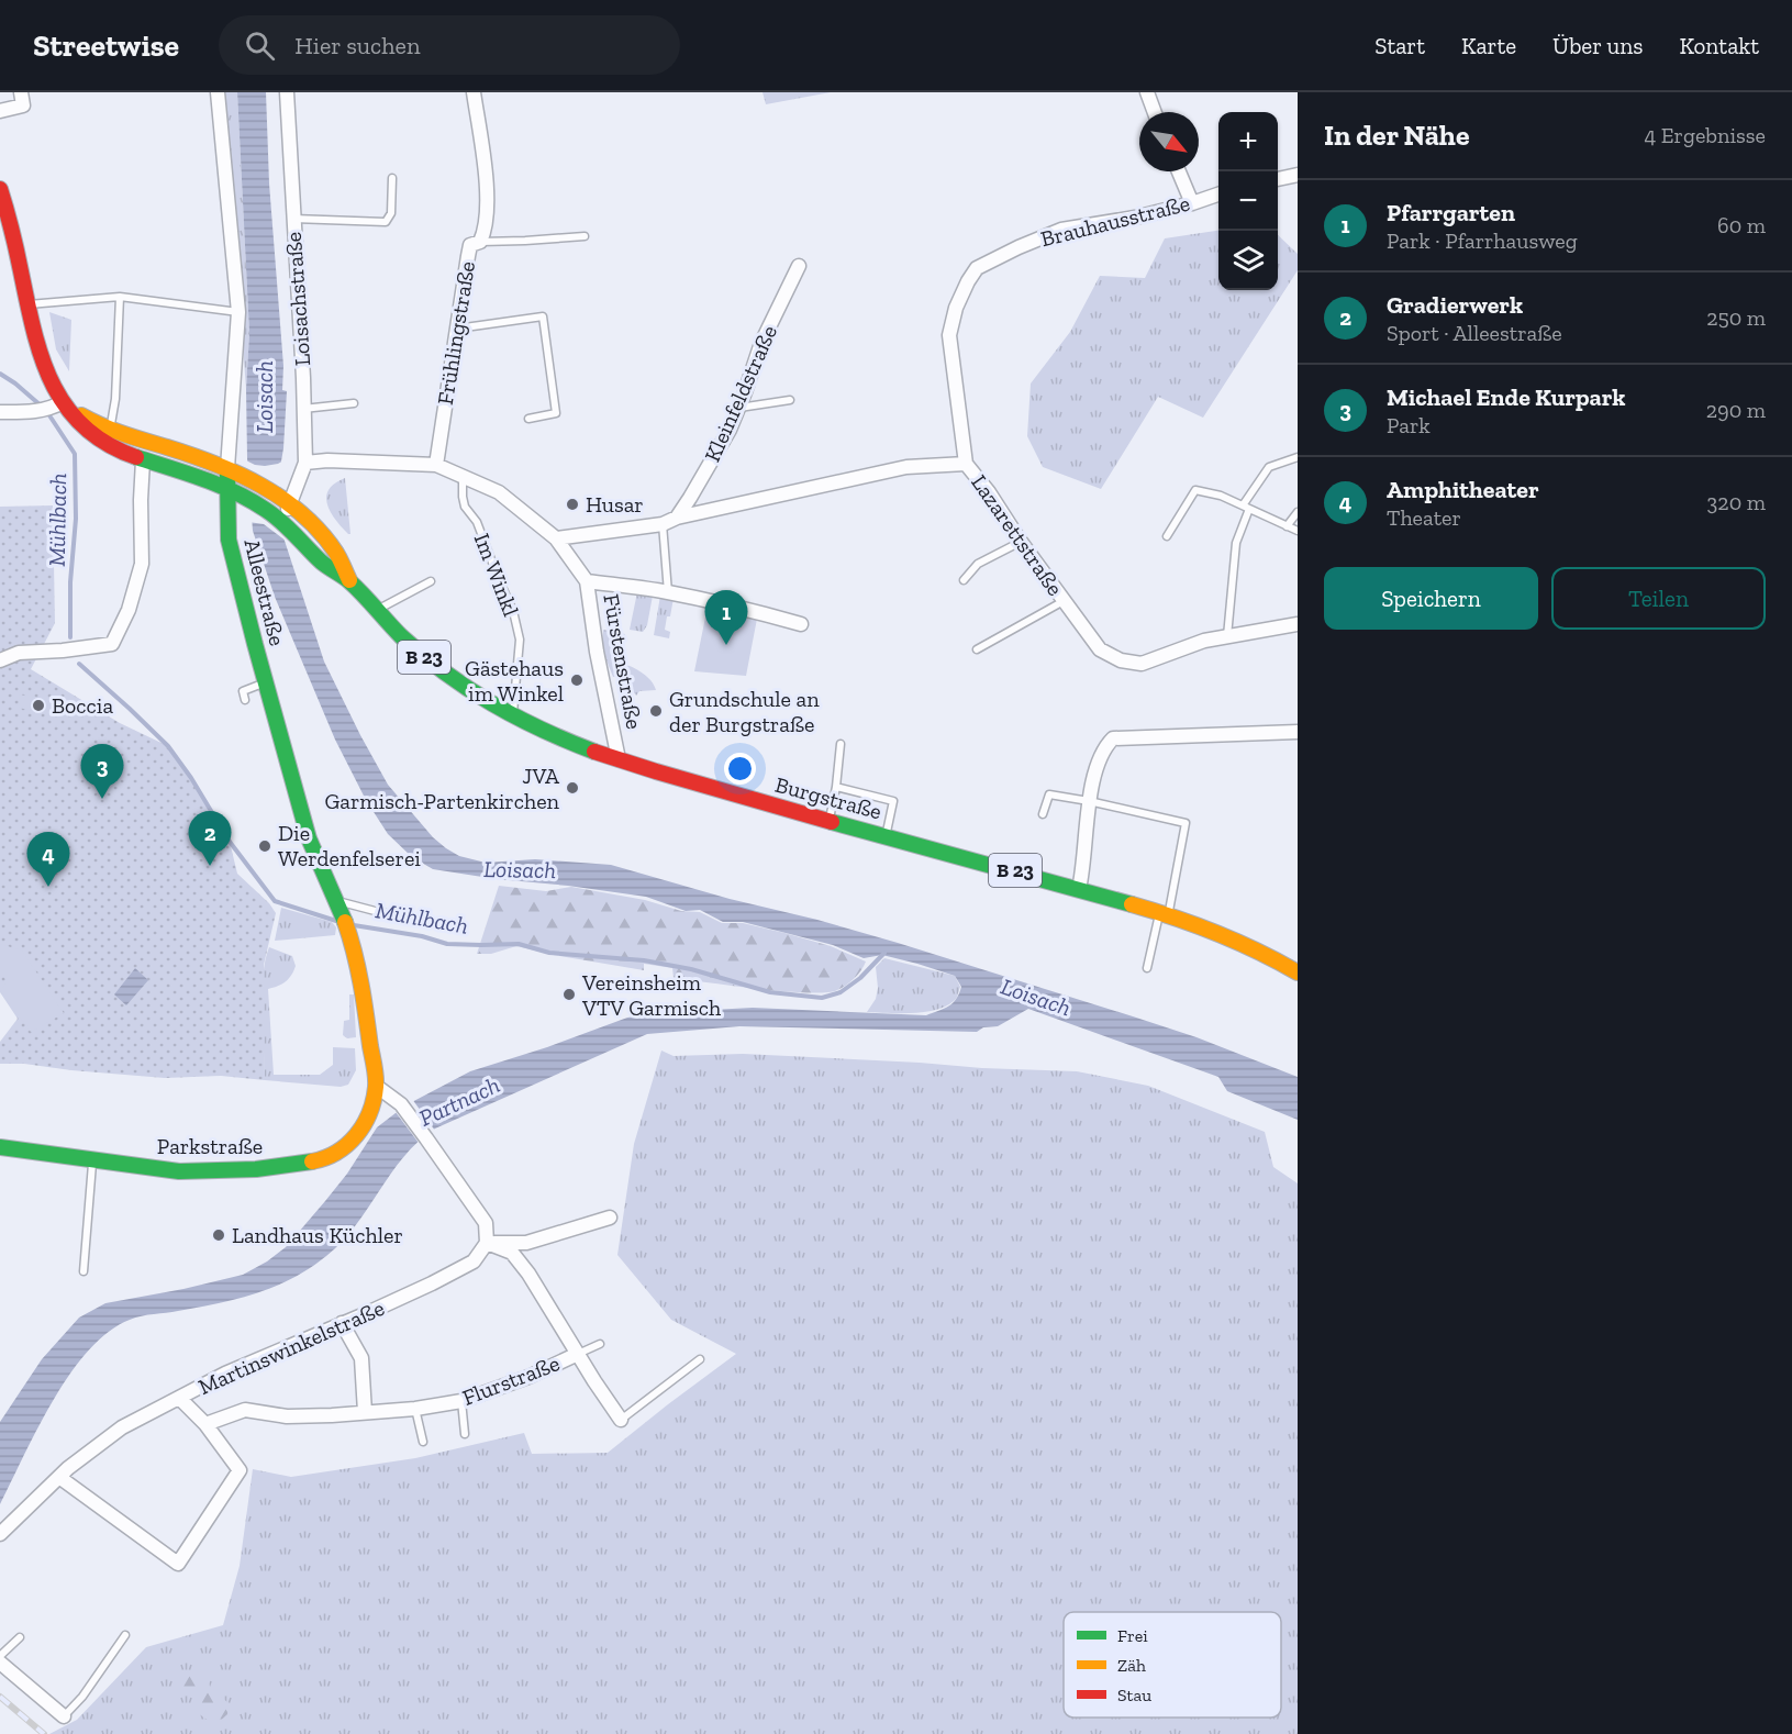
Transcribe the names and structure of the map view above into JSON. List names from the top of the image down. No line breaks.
{"streets":{"main road":["Alleestraße","B 23","Burgstraße","Parkstraße"],"street":["Brauhausstraße","Loisachstraße","Frühlingstraße","Kleinfeldstraße","Lazarettstraße","Fürstenstraße","Martinswinkelstraße","Flurstraße"],"lane":["Im Winkl"]},"crossings":[["Brauhausstraße","Lazarettstraße"],["Loisachstraße","B 23"],["Loisachstraße","Fürstenstraße"],["Loisachstraße","Burgstraße"],["Frühlingstraße","Fürstenstraße"],["Kleinfeldstraße","Lazarettstraße"],["Lazarettstraße","Fürstenstraße"],["Im Winkl","Fürstenstraße"],["Im Winkl","Burgstraße"],["Alleestraße","B 23"],["Alleestraße","Parkstraße"],["B 23","Burgstraße"],["Fürstenstraße","Burgstraße"]],"water":["Loisach","Mühlbach","Partnach"],"places":["Husar","Gästehaus im Winkel","Boccia","Grundschule an der Burgstraße","JVA Garmisch-Partenkirchen","Die Werdenfelserei","Vereinsheim VTV Garmisch","Landhaus Küchler"],"legend":["Frei","Zäh","Stau"],"north":"bottom right","page":{"header":"Streetwise","search":"Hier suchen","nav":["Start","Karte","Über uns","Kontakt"],"heading":["In der Nähe","4 Ergebnisse"],"map_buttons":["+","−"],"list":[{"mark":"1","name":"Pfarrgarten","note":"Park · Pfarrhausweg","value":"60 m"},{"mark":"2","name":"Gradierwerk","note":"Sport · Alleestraße","value":"250 m"},{"mark":"3","name":"Michael Ende Kurpark","note":"Park","value":"290 m"},{"mark":"4","name":"Amphitheater","note":"Theater","value":"320 m"}],"buttons":["Speichern","Teilen"],"pins":["1","3","2","4"]}}
